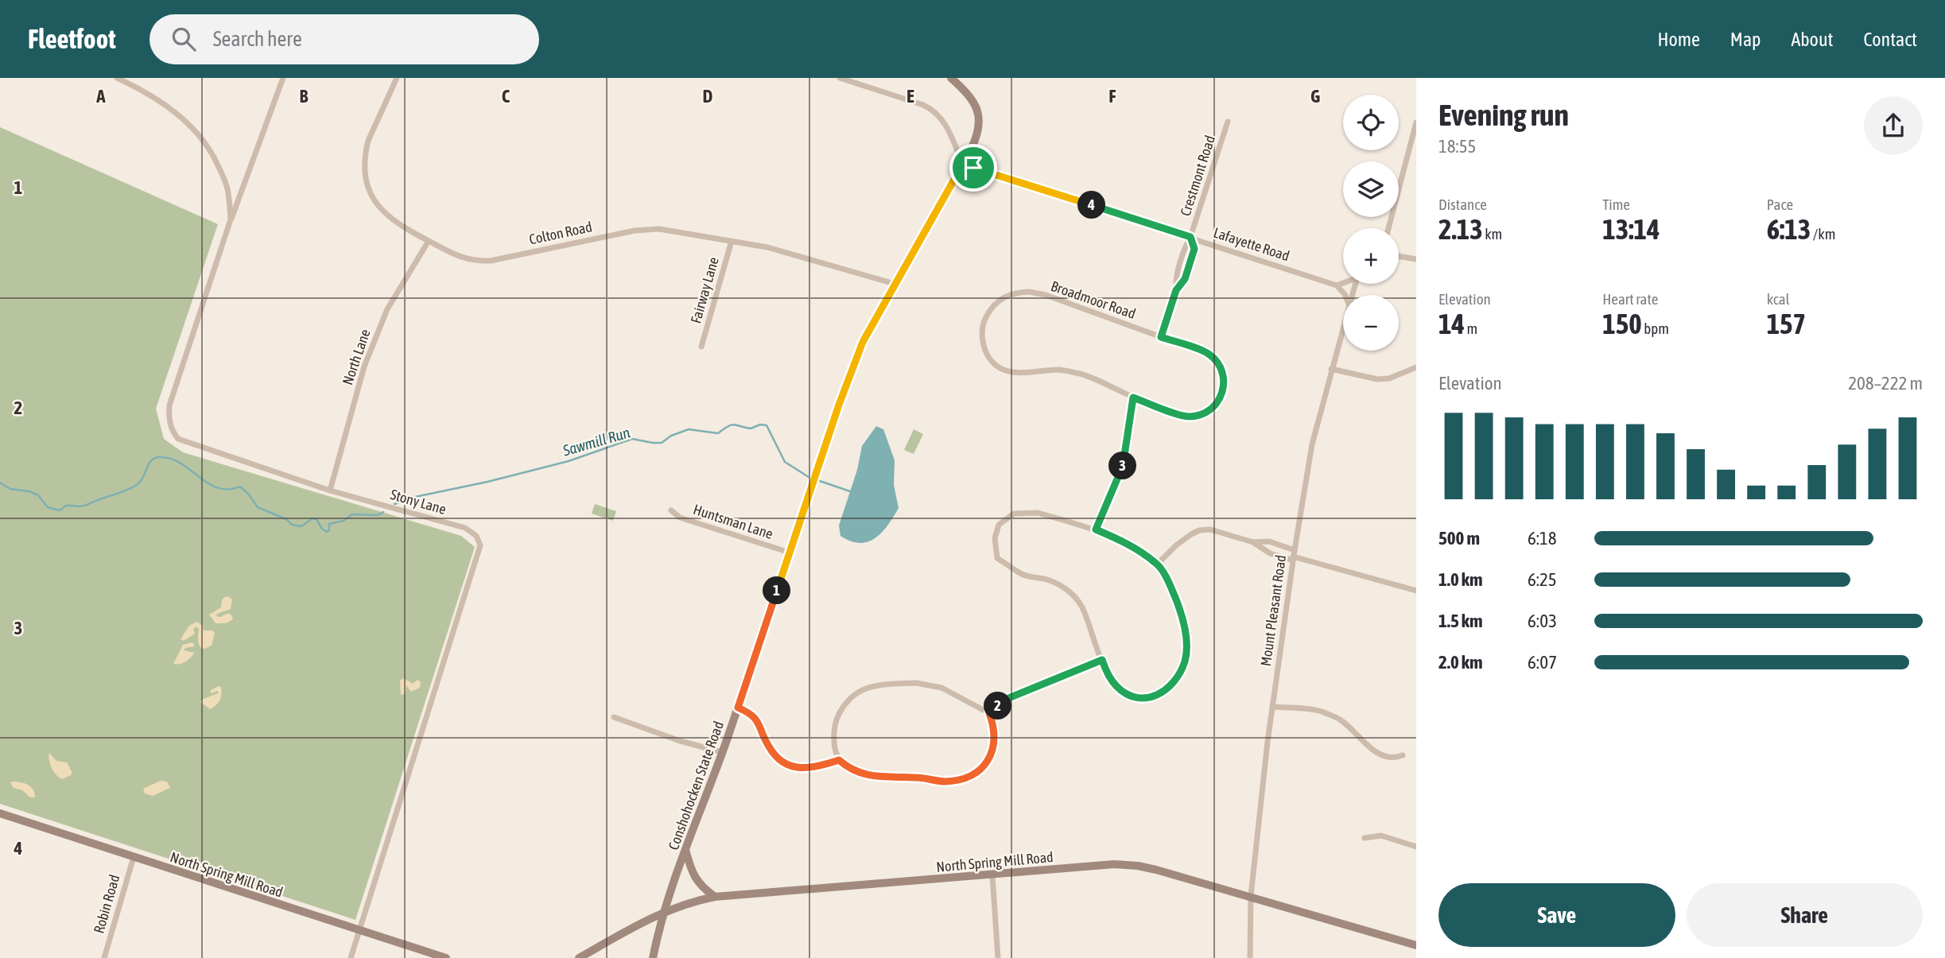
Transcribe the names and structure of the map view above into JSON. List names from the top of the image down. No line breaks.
{"streets":{"main road":["Conshohocken State Road","North Spring Mill Road"],"street":["Crestmont Road","Colton Road","Lafayette Road","Fairway Lane","Broadmoor Road","North Lane","Stony Lane","Huntsman Lane","Mount Pleasant Road","Robin Road"]},"crossings":[["Crestmont Road","Lafayette Road"],["Colton Road","Fairway Lane"],["Colton Road","North Lane"],["Colton Road","Conshohocken State Road"],["Lafayette Road","Conshohocken State Road"],["North Lane","Stony Lane"],["Stony Lane","North Spring Mill Road"],["Huntsman Lane","Conshohocken State Road"],["Mount Pleasant Road","North Spring Mill Road"],["Conshohocken State Road","North Spring Mill Road"],["North Spring Mill Road","Robin Road"]],"water":["Sawmill Run"],"page":{"header":"Fleetfoot","search":"Search here","nav":["Home","Map","About","Contact"],"heading":["Evening run","18:55"],"map_buttons":["+","−"],"stats":[["Distance","2.13 km"],["Time","13:14"],["Pace","6:13 /km"],["Elevation","14 m"],["Heart rate","150 bpm"],["kcal","157"]],"pins":["4","3","1","2"],"chart":["Elevation","208–222 m"],"list":[{"name":"500 m","note":"6:18"},{"name":"1.0 km","note":"6:25"},{"name":"1.5 km","note":"6:03"},{"name":"2.0 km","note":"6:07"}],"buttons":["Save","Share"]},"grid":{"columns":["A","B","C","D","E","F","G"],"rows":["1","2","3","4"]}}
